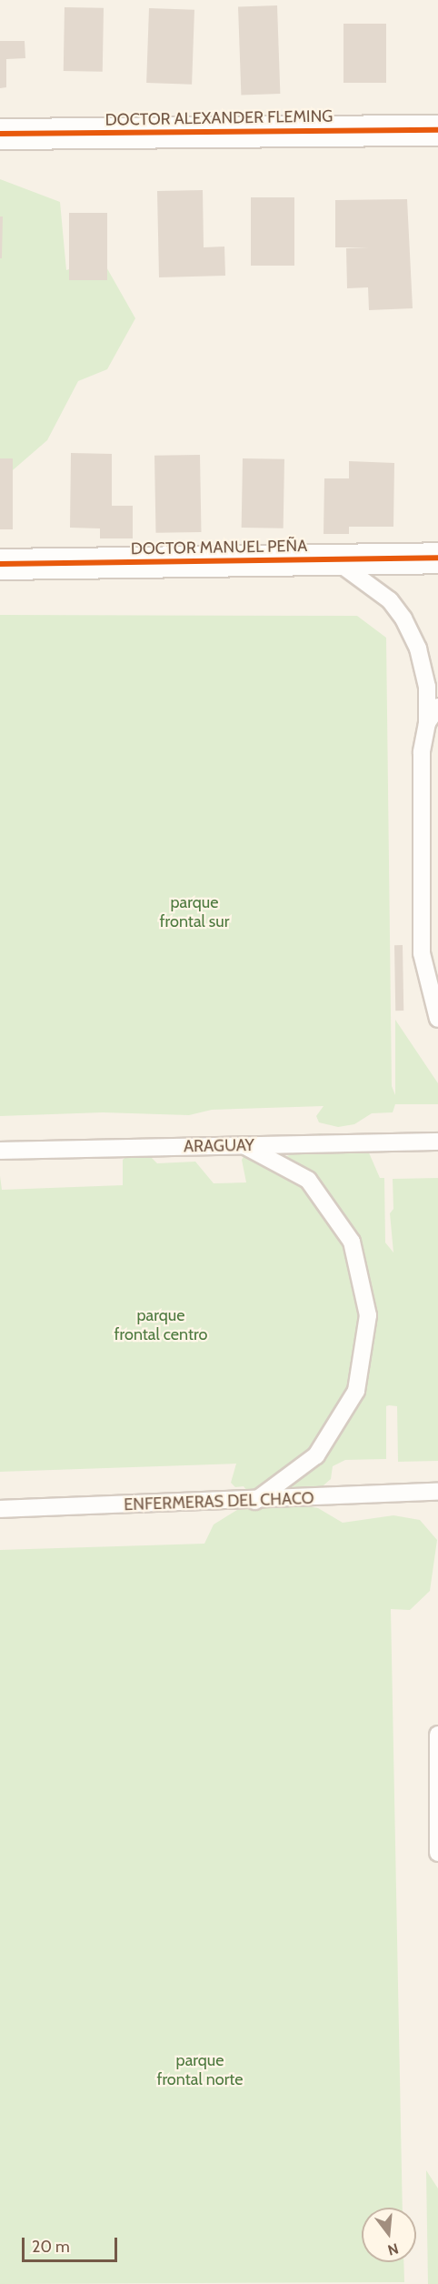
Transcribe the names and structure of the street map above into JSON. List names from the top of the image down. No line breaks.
{"streets":{"street":["DOCTOR ALEXANDER FLEMING","DOCTOR MANUEL PEÑA"],"lane":["ARAGUAY","ENFERMERAS DEL CHACO"]},"parks":["parque frontal sur","parque frontal centro","parque frontal norte"],"scale_bar":"20 m","north":"bottom"}
